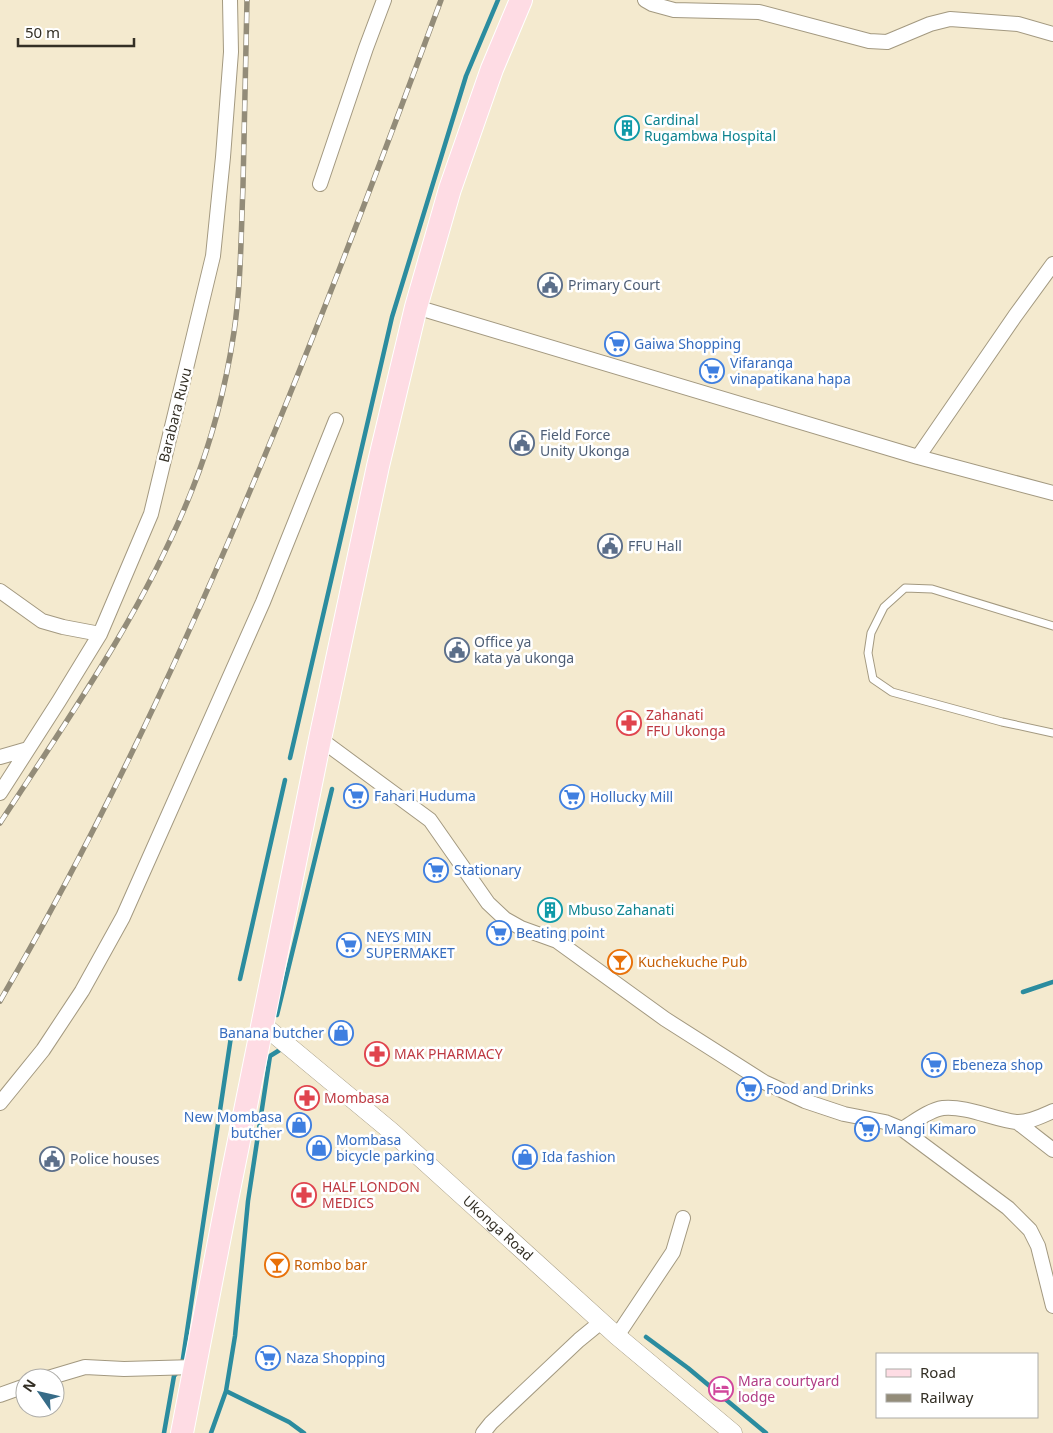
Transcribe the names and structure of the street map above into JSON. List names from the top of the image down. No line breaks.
{"streets":{"street":["Barabara Ruvu","Ukonga Road"]},"places":{"building":["Cardinal Rugambwa Hospital","Mbuso Zahanati"],"public building":["Primary Court","Field Force Unity Ukonga","FFU Hall","Office ya kata ya ukonga","Police houses"],"supermarket":["Gaiwa Shopping","Vifaranga vinapatikana hapa","Fahari Huduma","Hollucky Mill","Stationary","Beating point","NEYS MIN SUPERMAKET","Ebeneza shop","Food and Drinks","Mangi Kimaro","Naza Shopping"],"pharmacy":["Zahanati FFU Ukonga","MAK PHARMACY","Mombasa","HALF LONDON MEDICS"],"bar":["Kuchekuche Pub","Rombo bar"],"shop":["Banana butcher","New Mombasa butcher","Mombasa bicycle parking","Ida fashion"],"hotel":["Mara courtyard lodge"]},"legend":["Road","Railway"],"scale_bar":"50 m","north":"top left"}
